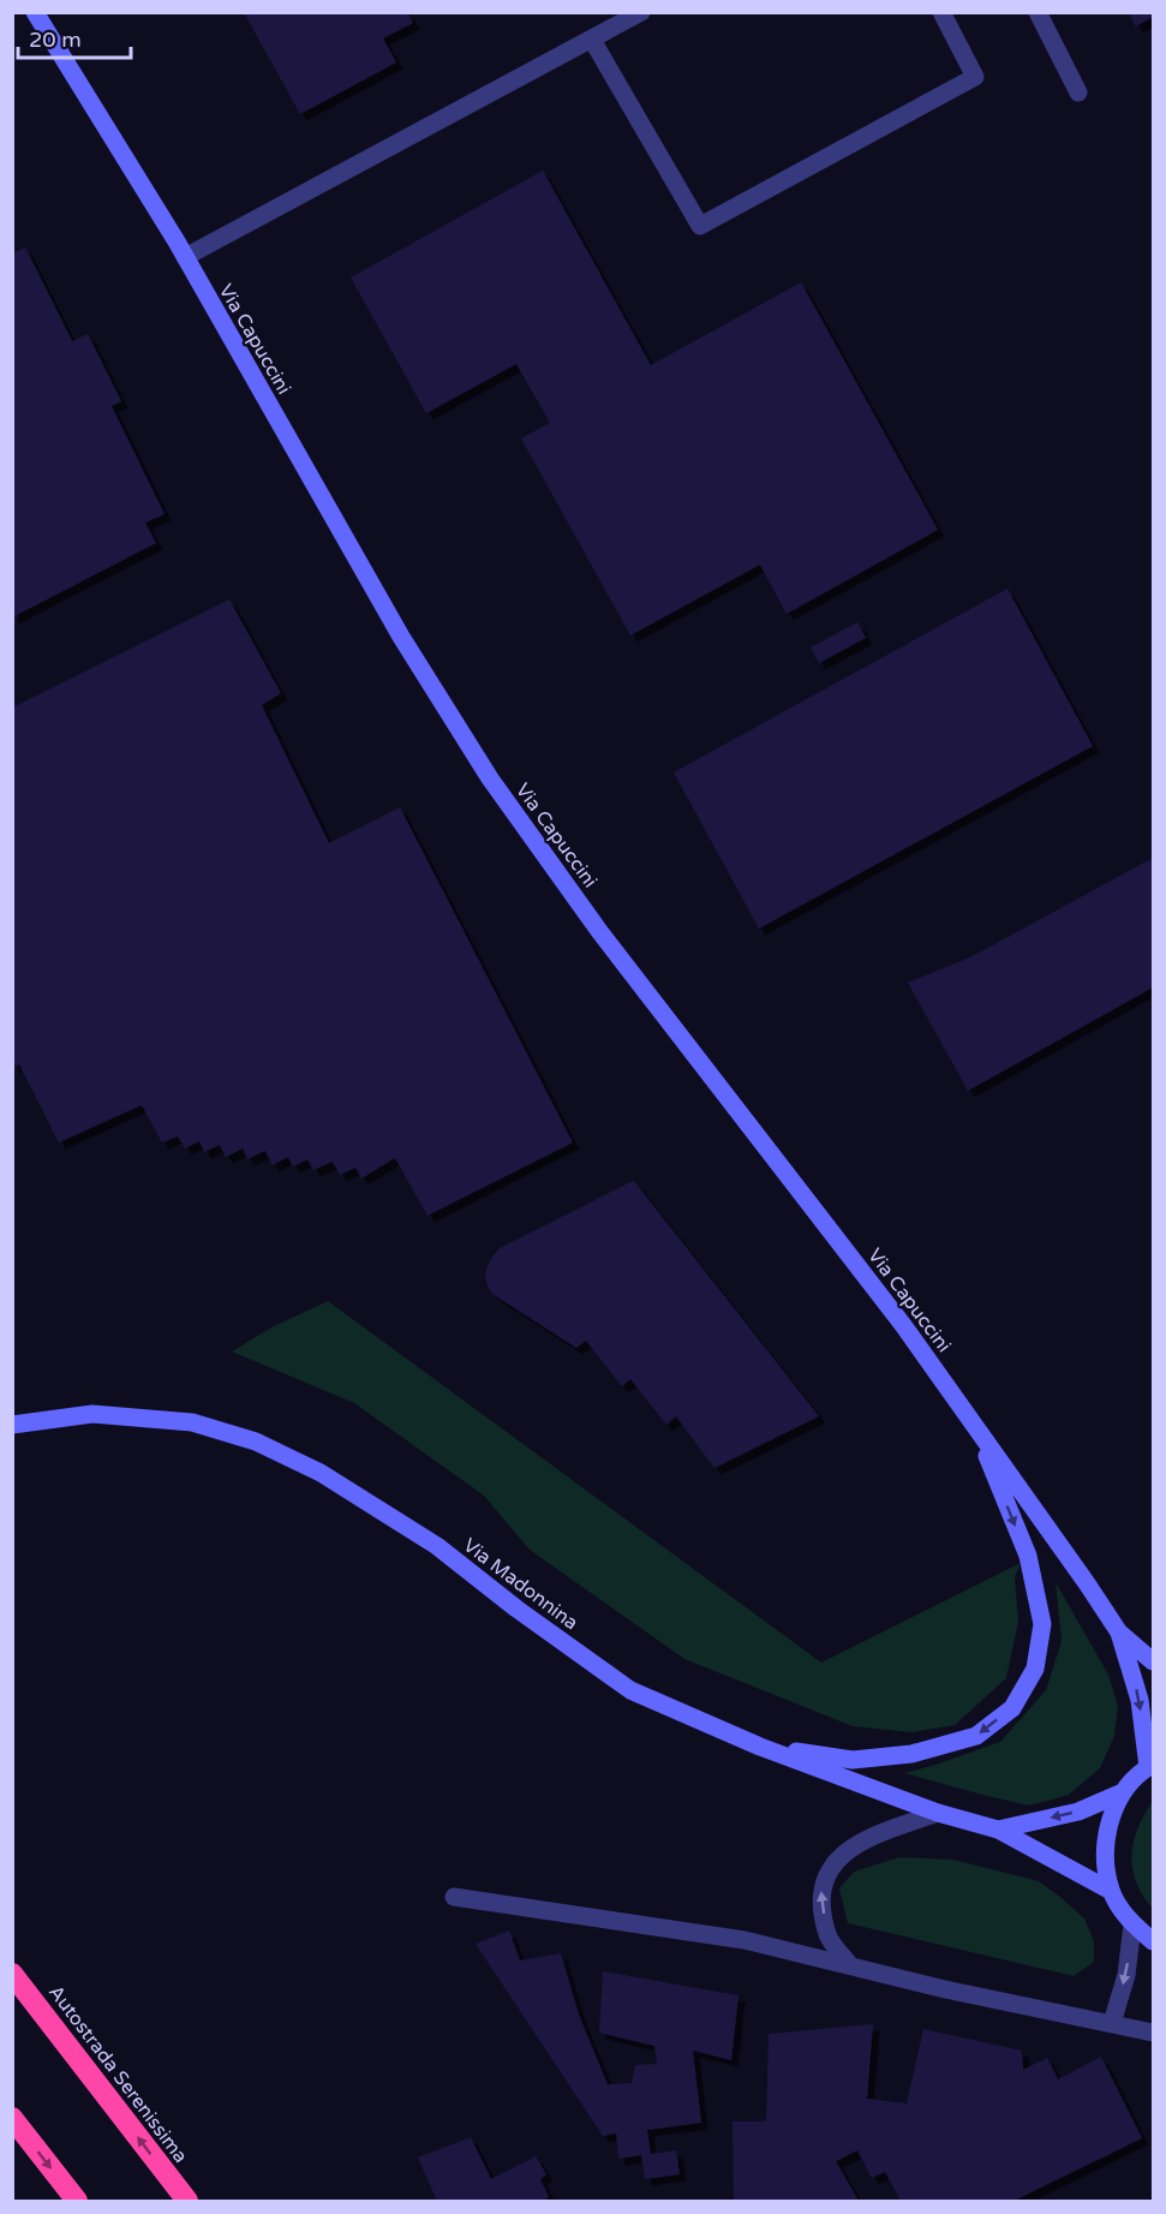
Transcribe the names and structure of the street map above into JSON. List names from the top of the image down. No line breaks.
{"streets":{"highway":["Autostrada Serenissima"],"main road":["Via Capuccini","Via Madonnina"]},"scale_bar":"20 m"}
